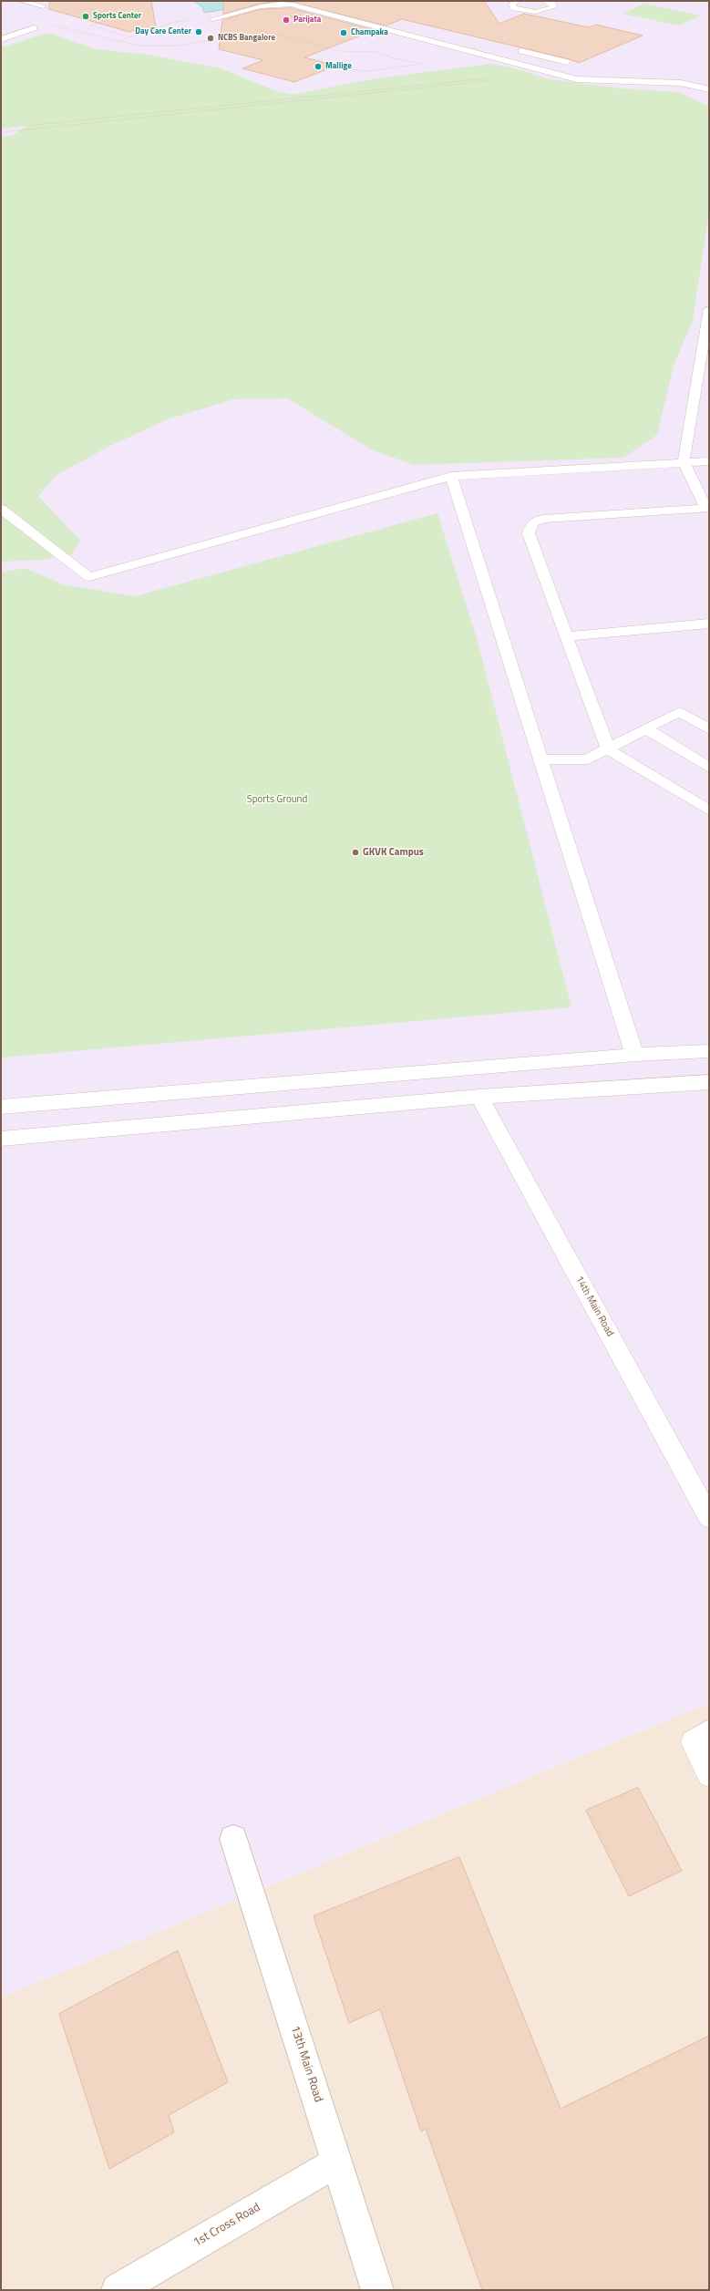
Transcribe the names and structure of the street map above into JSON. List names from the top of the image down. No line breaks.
{"streets":{"street":["13th Main Road","1st Cross Road"],"lane":["14th Main Road"]},"crossings":[["13th Main Road","1st Cross Road"]],"parks":["Sports Ground"],"places":["Sports Center","Parijata","Day Care Center","Champaka","NCBS Bangalore","Mallige","GKVK Campus"]}
